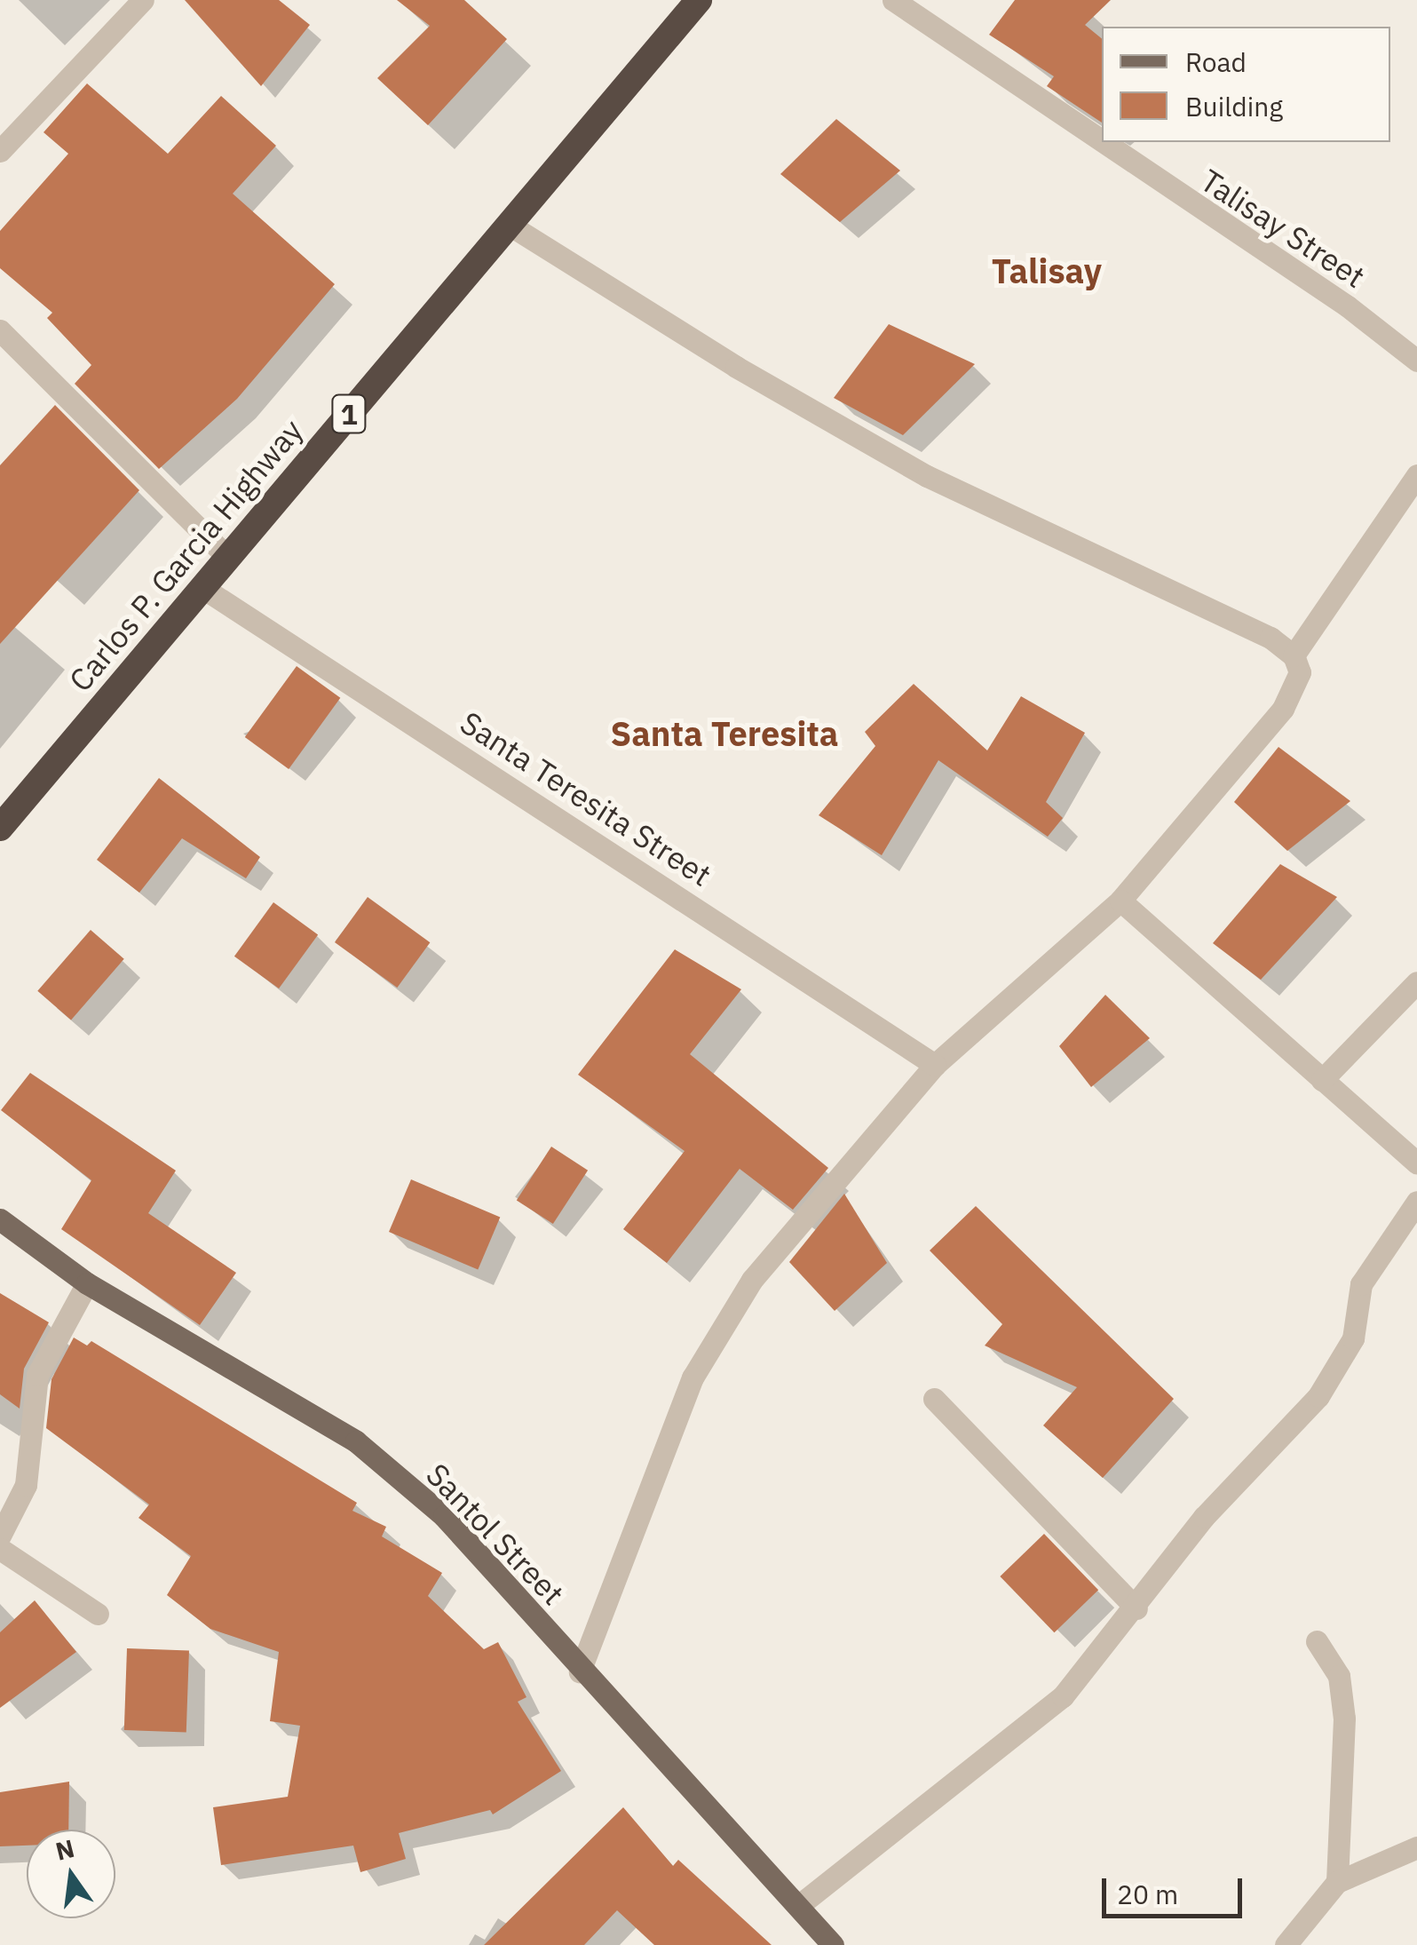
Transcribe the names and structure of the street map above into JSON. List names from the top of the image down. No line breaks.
{"streets":{"highway":["1","Carlos P. Garcia Highway"],"main road":["Santol Street"],"street":["Talisay Street","Santa Teresita Street"]},"crossings":[["Carlos P. Garcia Highway","Santa Teresita Street"]],"districts":["Talisay","Santa Teresita"],"legend":["Road","Building"],"scale_bar":"20 m","north":"top"}
